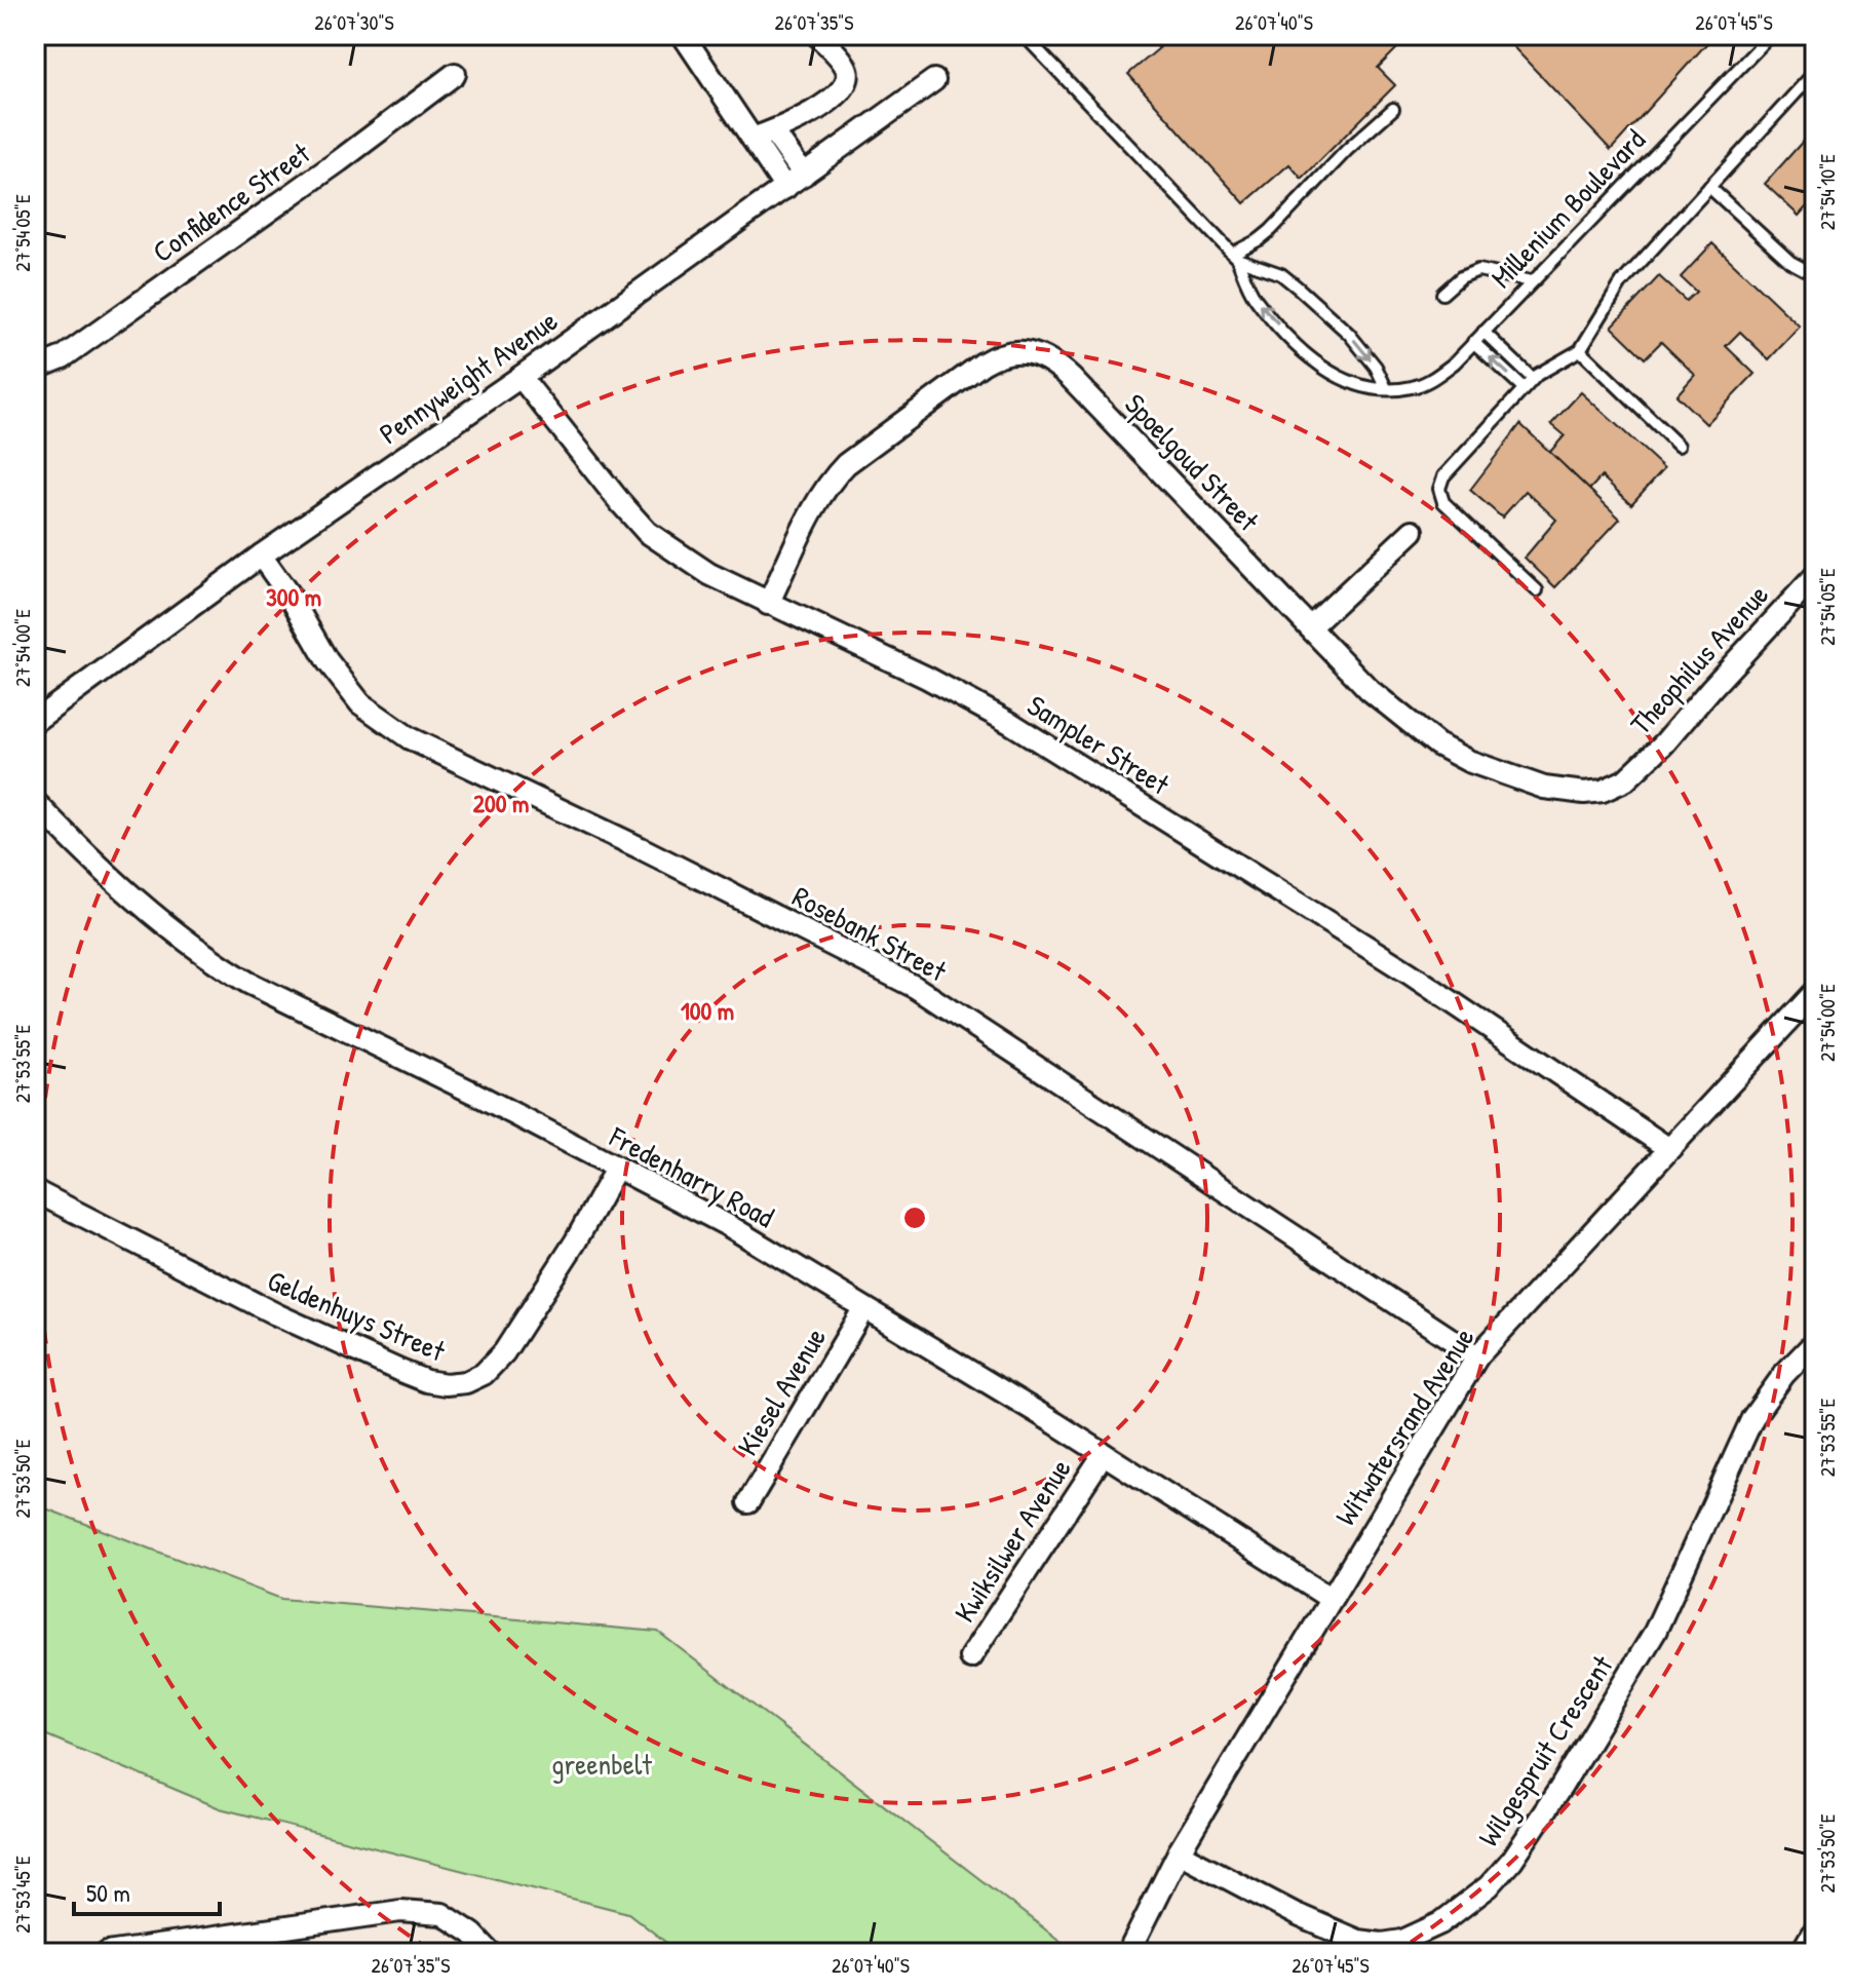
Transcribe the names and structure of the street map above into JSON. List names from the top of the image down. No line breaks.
{"streets":{"street":["Confidence Street","Pennyweight Avenue","Spoelgoud Street","Theophilus Avenue","Sampler Street","Rosebank Street","Fredenharry Road","Geldenhuys Street","Kiesel Avenue","Witwatersrand Avenue","Kwiksilwer Avenue","Wilgespruit Crescent"],"lane":["Millenium Boulevard"]},"crossings":[["Pennyweight Avenue","Sampler Street"],["Pennyweight Avenue","Rosebank Street"],["Spoelgoud Street","Theophilus Avenue"],["Spoelgoud Street","Sampler Street"],["Sampler Street","Witwatersrand Avenue"],["Rosebank Street","Witwatersrand Avenue"],["Fredenharry Road","Geldenhuys Street"],["Fredenharry Road","Kiesel Avenue"],["Fredenharry Road","Witwatersrand Avenue"],["Fredenharry Road","Kwiksilwer Avenue"],["Witwatersrand Avenue","Wilgespruit Crescent"]],"parks":["greenbelt"],"scale_bar":"50 m","coordinates":["26°07'30\"S","26°07'35\"S","26°07'40\"S","26°07'45\"S","27°54'10\"E","27°54'05\"E","27°54'00\"E","27°53'55\"E","27°53'50\"E","27°53'45\"E"],"rings":["300 m","200 m","100 m"]}
